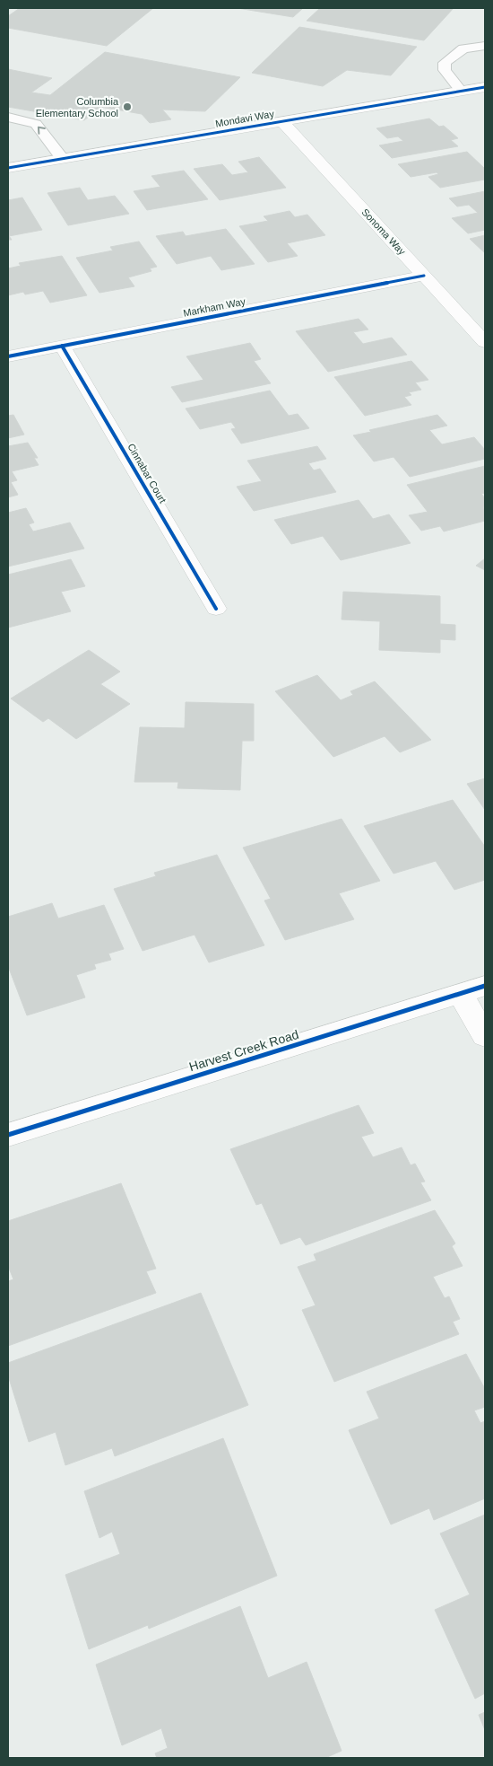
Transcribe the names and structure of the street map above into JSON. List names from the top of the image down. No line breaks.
{"streets":{"street":["Mondavi Way","Sonoma Way","Markham Way","Cinnabar Court","Harvest Creek Road"]},"crossings":[["Mondavi Way","Sonoma Way"],["Sonoma Way","Markham Way"],["Markham Way","Cinnabar Court"]],"places":["Columbia Elementary School"]}
